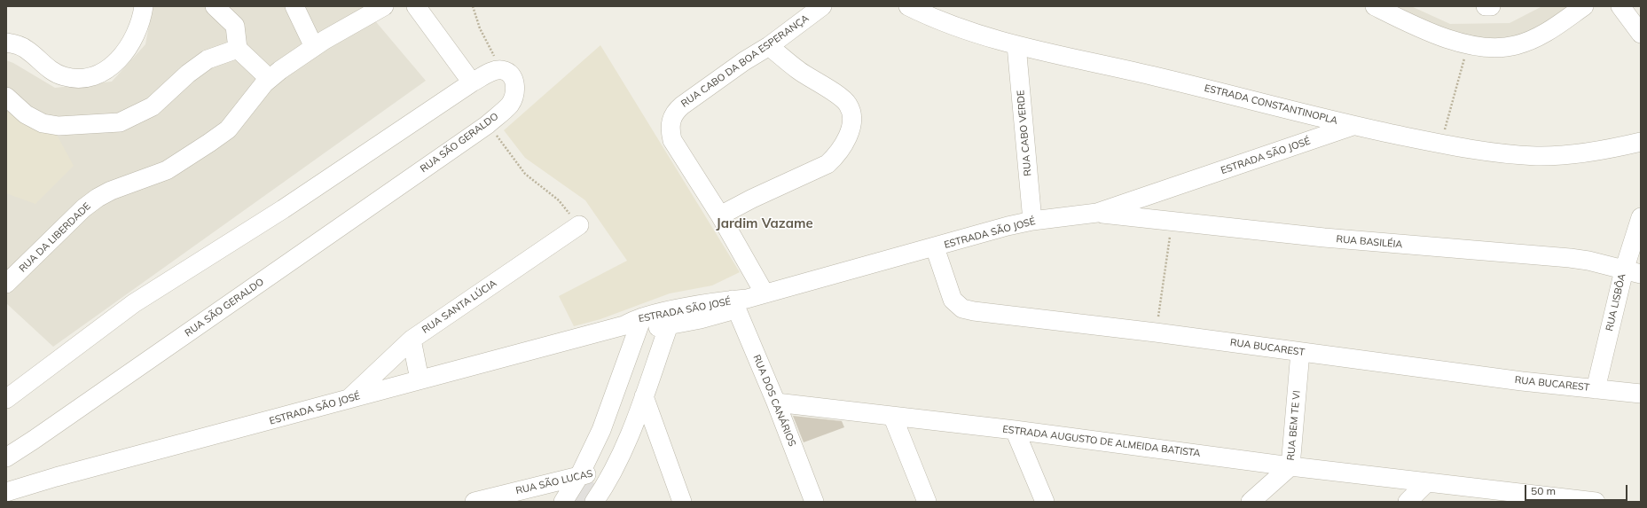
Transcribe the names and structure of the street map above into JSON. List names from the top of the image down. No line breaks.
{"streets":{"street":["RUA CABO DA BOA ESPERANÇA","ESTRADA CONSTANTINOPLA","RUA CABO VERDE","RUA SÃO GERALDO","ESTRADA SÃO JOSÉ","RUA DA LIBERDADE","RUA BASILÉIA","RUA LISBÔA","RUA SANTA LÚCIA","RUA BUCAREST","RUA DOS CANÁRIOS","RUA BEM TE VI","ESTRADA AUGUSTO DE ALMEIDA BATISTA","RUA SÃO LUCAS"]},"crossings":[["ESTRADA CONSTANTINOPLA","RUA CABO VERDE"],["ESTRADA CONSTANTINOPLA","ESTRADA SÃO JOSÉ"],["RUA CABO VERDE","ESTRADA SÃO JOSÉ"],["ESTRADA SÃO JOSÉ","RUA BASILÉIA"],["ESTRADA SÃO JOSÉ","RUA SANTA LÚCIA"],["ESTRADA SÃO JOSÉ","RUA BUCAREST"],["ESTRADA SÃO JOSÉ","RUA DOS CANÁRIOS"],["RUA BASILÉIA","RUA LISBÔA"],["RUA LISBÔA","RUA BUCAREST"],["RUA BUCAREST","RUA BEM TE VI"],["RUA DOS CANÁRIOS","ESTRADA AUGUSTO DE ALMEIDA BATISTA"],["RUA BEM TE VI","ESTRADA AUGUSTO DE ALMEIDA BATISTA"]],"districts":["Jardim Vazame"],"scale_bar":"50 m"}
